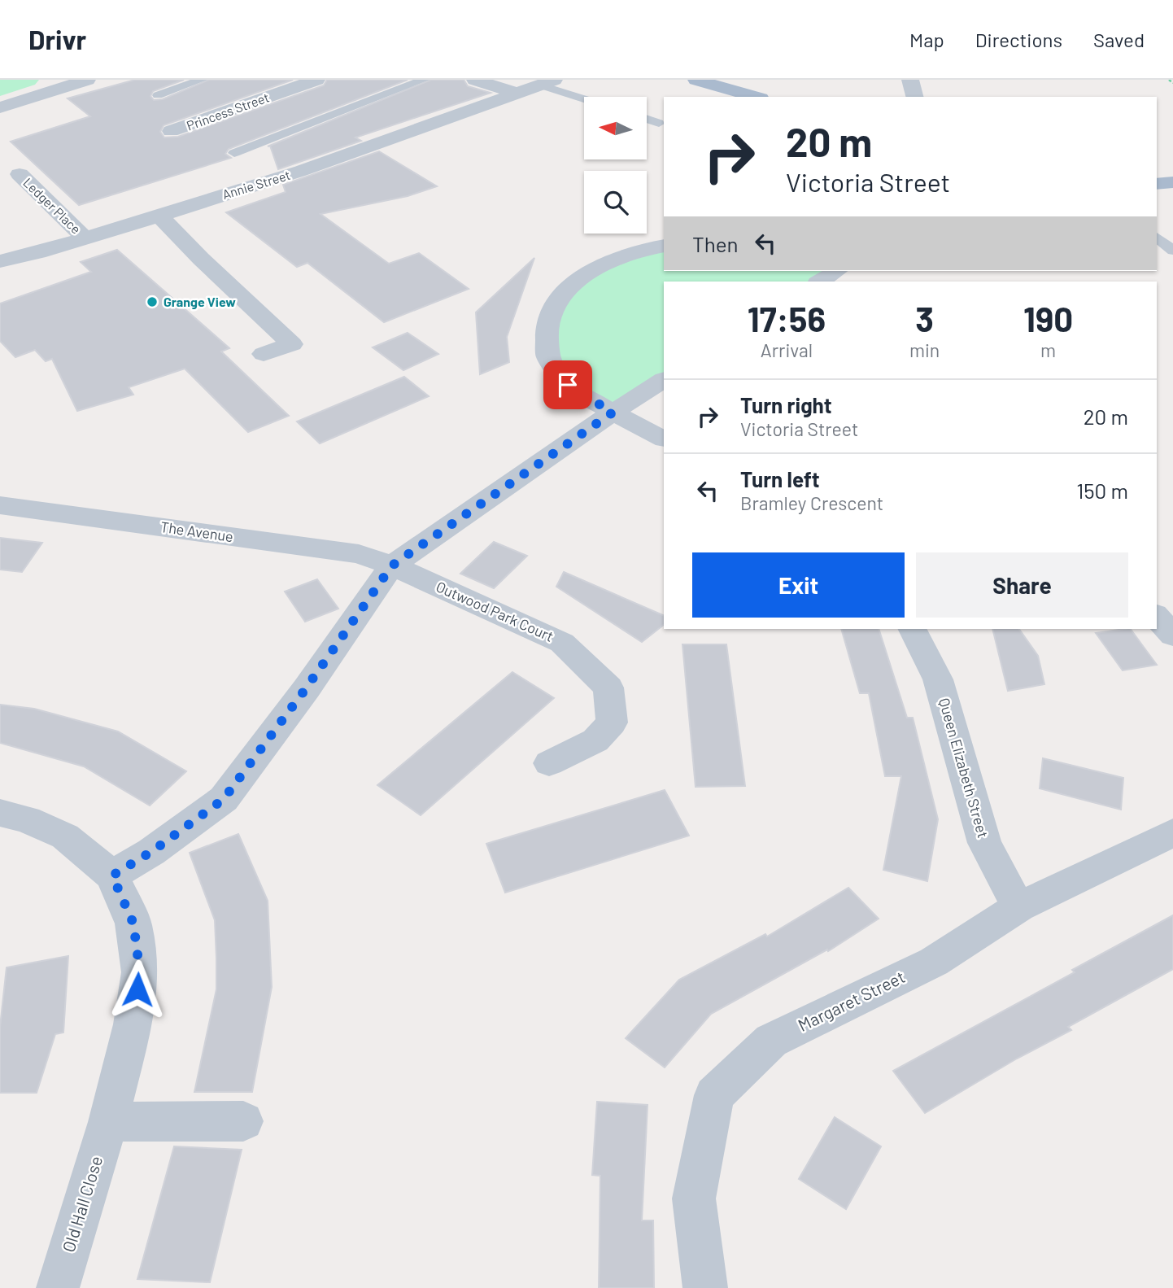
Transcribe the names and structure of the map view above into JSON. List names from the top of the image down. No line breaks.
{"streets":{"street":["Princess Street","Annie Street","Ledger Place","The Avenue","Outwood Park Court","Queen Elizabeth Street","Margaret Street","Old Hall Close"]},"crossings":[["Annie Street","Ledger Place"],["The Avenue","Outwood Park Court"],["Queen Elizabeth Street","Margaret Street"]],"places":["Grange View"],"north":"left","page":{"header":"Drivr","nav":["Map","Directions","Saved"],"turn":["20 m","Victoria Street"],"then":"Then","eta":["17:56","Arrival","3","min","190","m"],"list":[{"name":"Turn right","note":"Victoria Street","value":"20 m"},{"name":"Turn left","note":"Bramley Crescent","value":"150 m"}],"buttons":["Exit","Share"]}}
